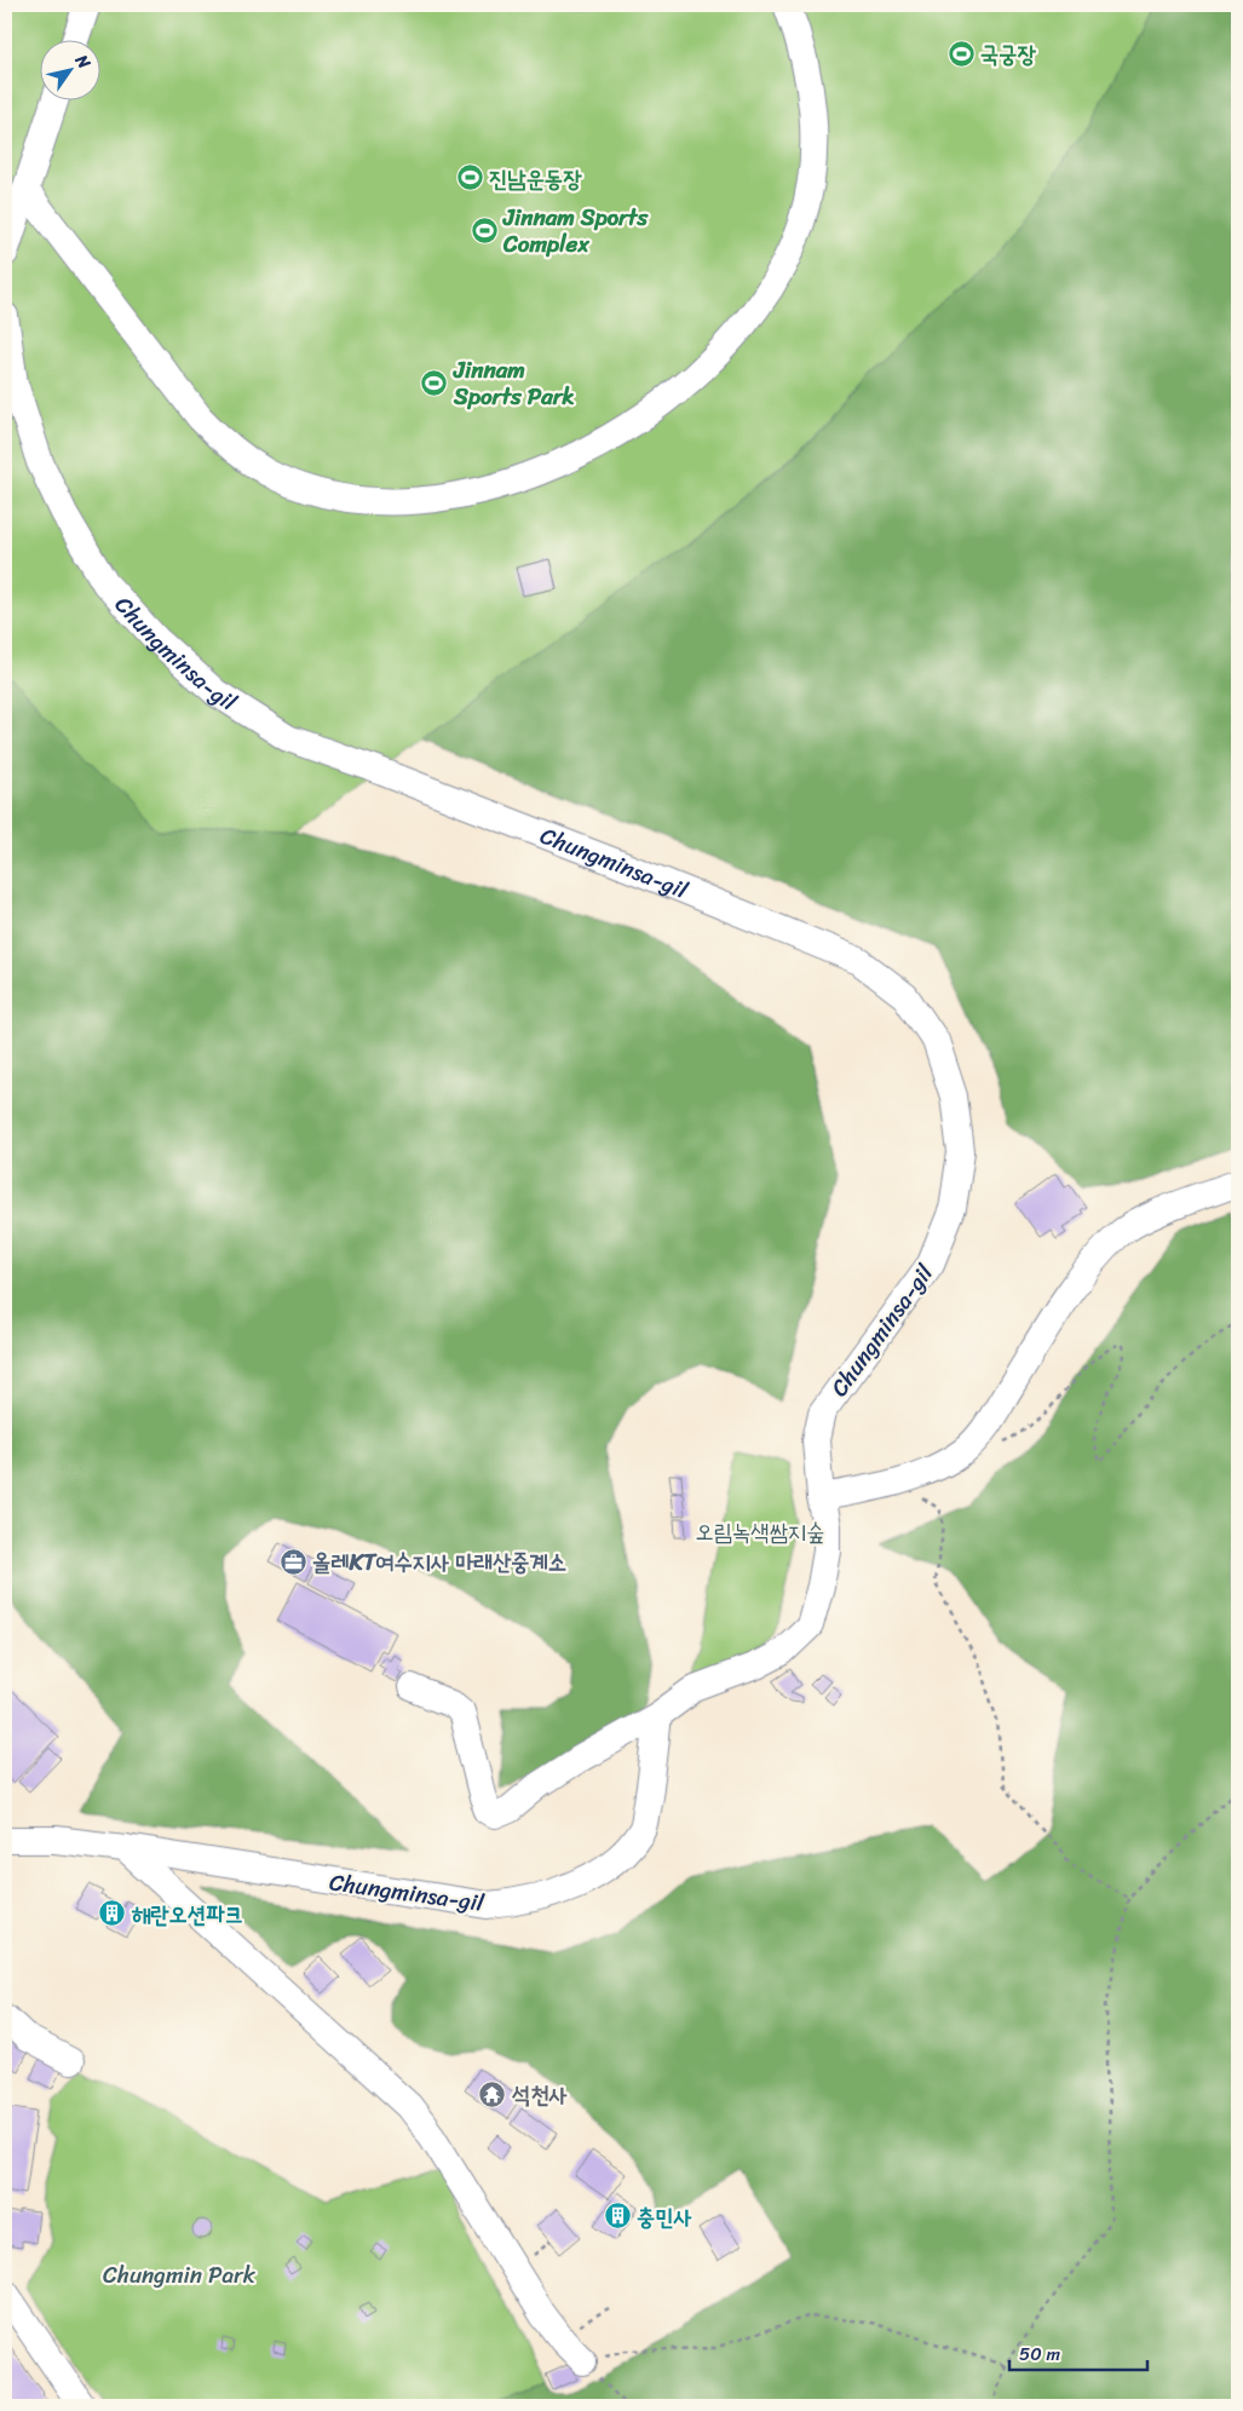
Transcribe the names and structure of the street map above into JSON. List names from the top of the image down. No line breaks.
{"streets":{"street":["Chungminsa-gil"]},"parks":["오림녹색쌈지숲","Chungmin Park"],"places":{"sports":["국궁장","진남운동장","Jinnam Sports Complex","Jinnam Sports Park"],"office":["올레KT여수지사 마래산중계소"],"building":["해란오션파크","충민사"],"temple":["석천사"]},"scale_bar":"50 m","north":"top right"}
